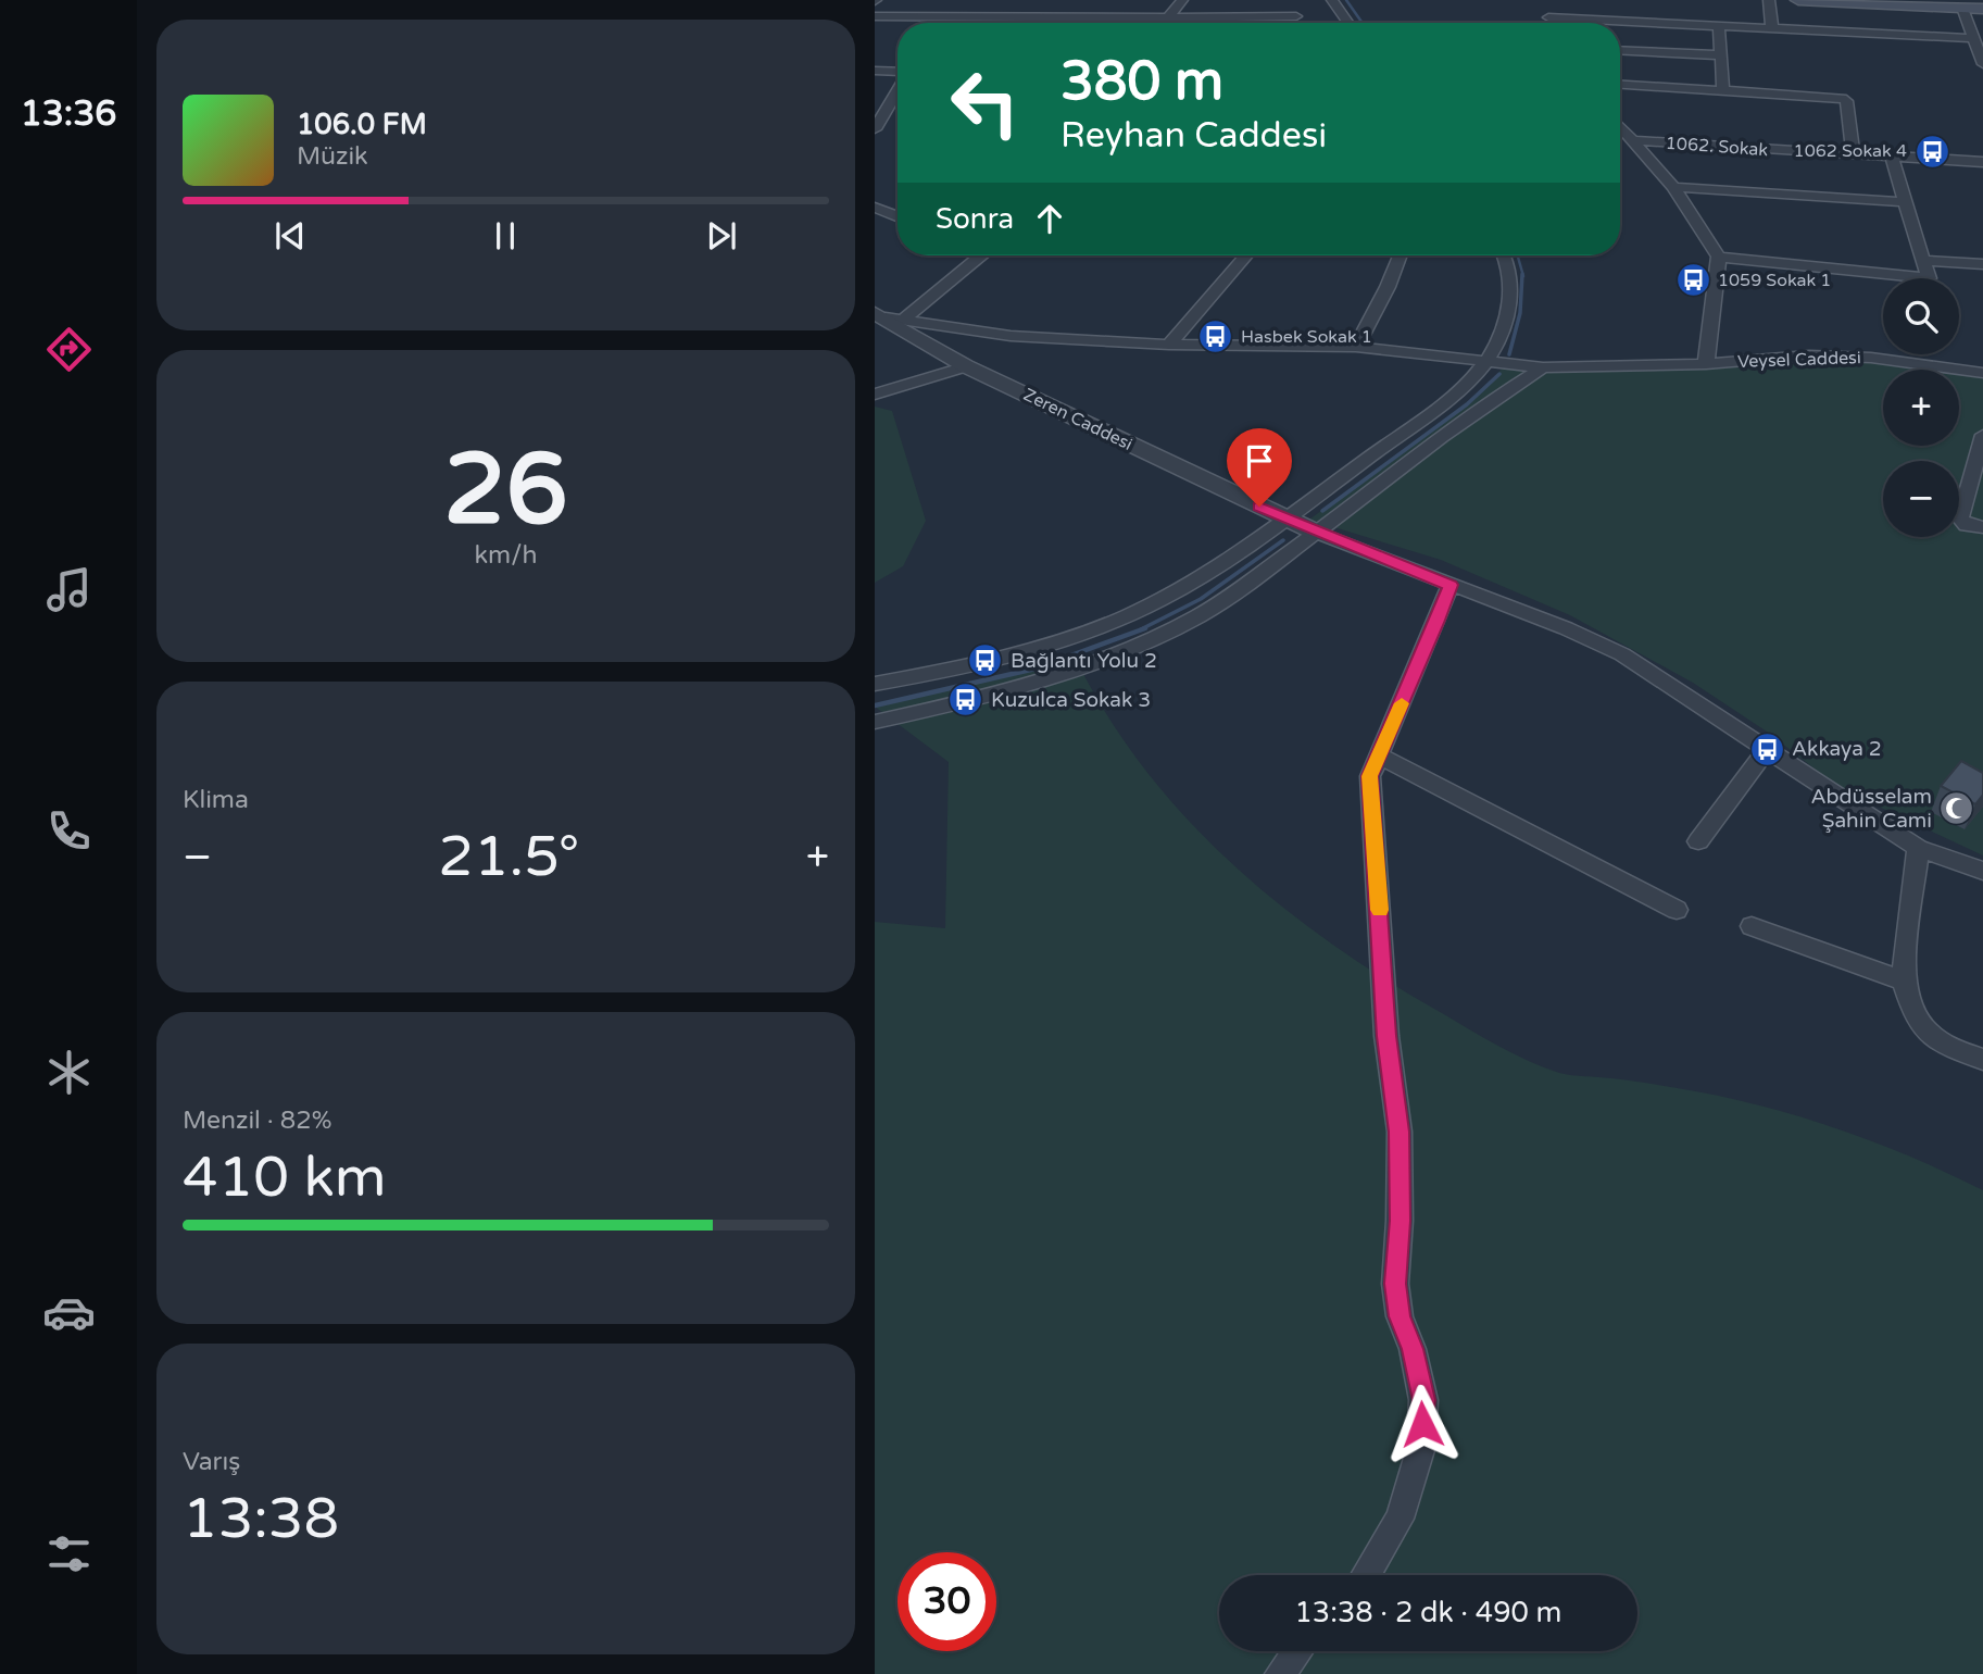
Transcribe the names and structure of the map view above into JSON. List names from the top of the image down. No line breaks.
{"streets":{"street":["1062. Sokak","Veysel Caddesi","Zeren Caddesi"]},"crossings":[["Veysel Caddesi","Zeren Caddesi"]],"places":{"bus stop":["1062 Sokak 4","1059 Sokak 1","Hasbek Sokak 1","Bağlantı Yolu 2","Kuzulca Sokak 3","Akkaya 2"],"mosque":["Abdüsselam Şahin Cami"]},"page":{"tabs":"13:36","turn":["380 m","Reyhan Caddesi"],"song":["106.0 FM","Müzik"],"then":"Sonra","map_buttons":["+","−"],"tile":[["26","km/h"],"Klima",["Menzil · 82%","410 km"],["Varış","13:38"]],"heat":["−","21.5°","+"],"limit":"30","trip":"13:38 · 2 dk · 490 m"}}
